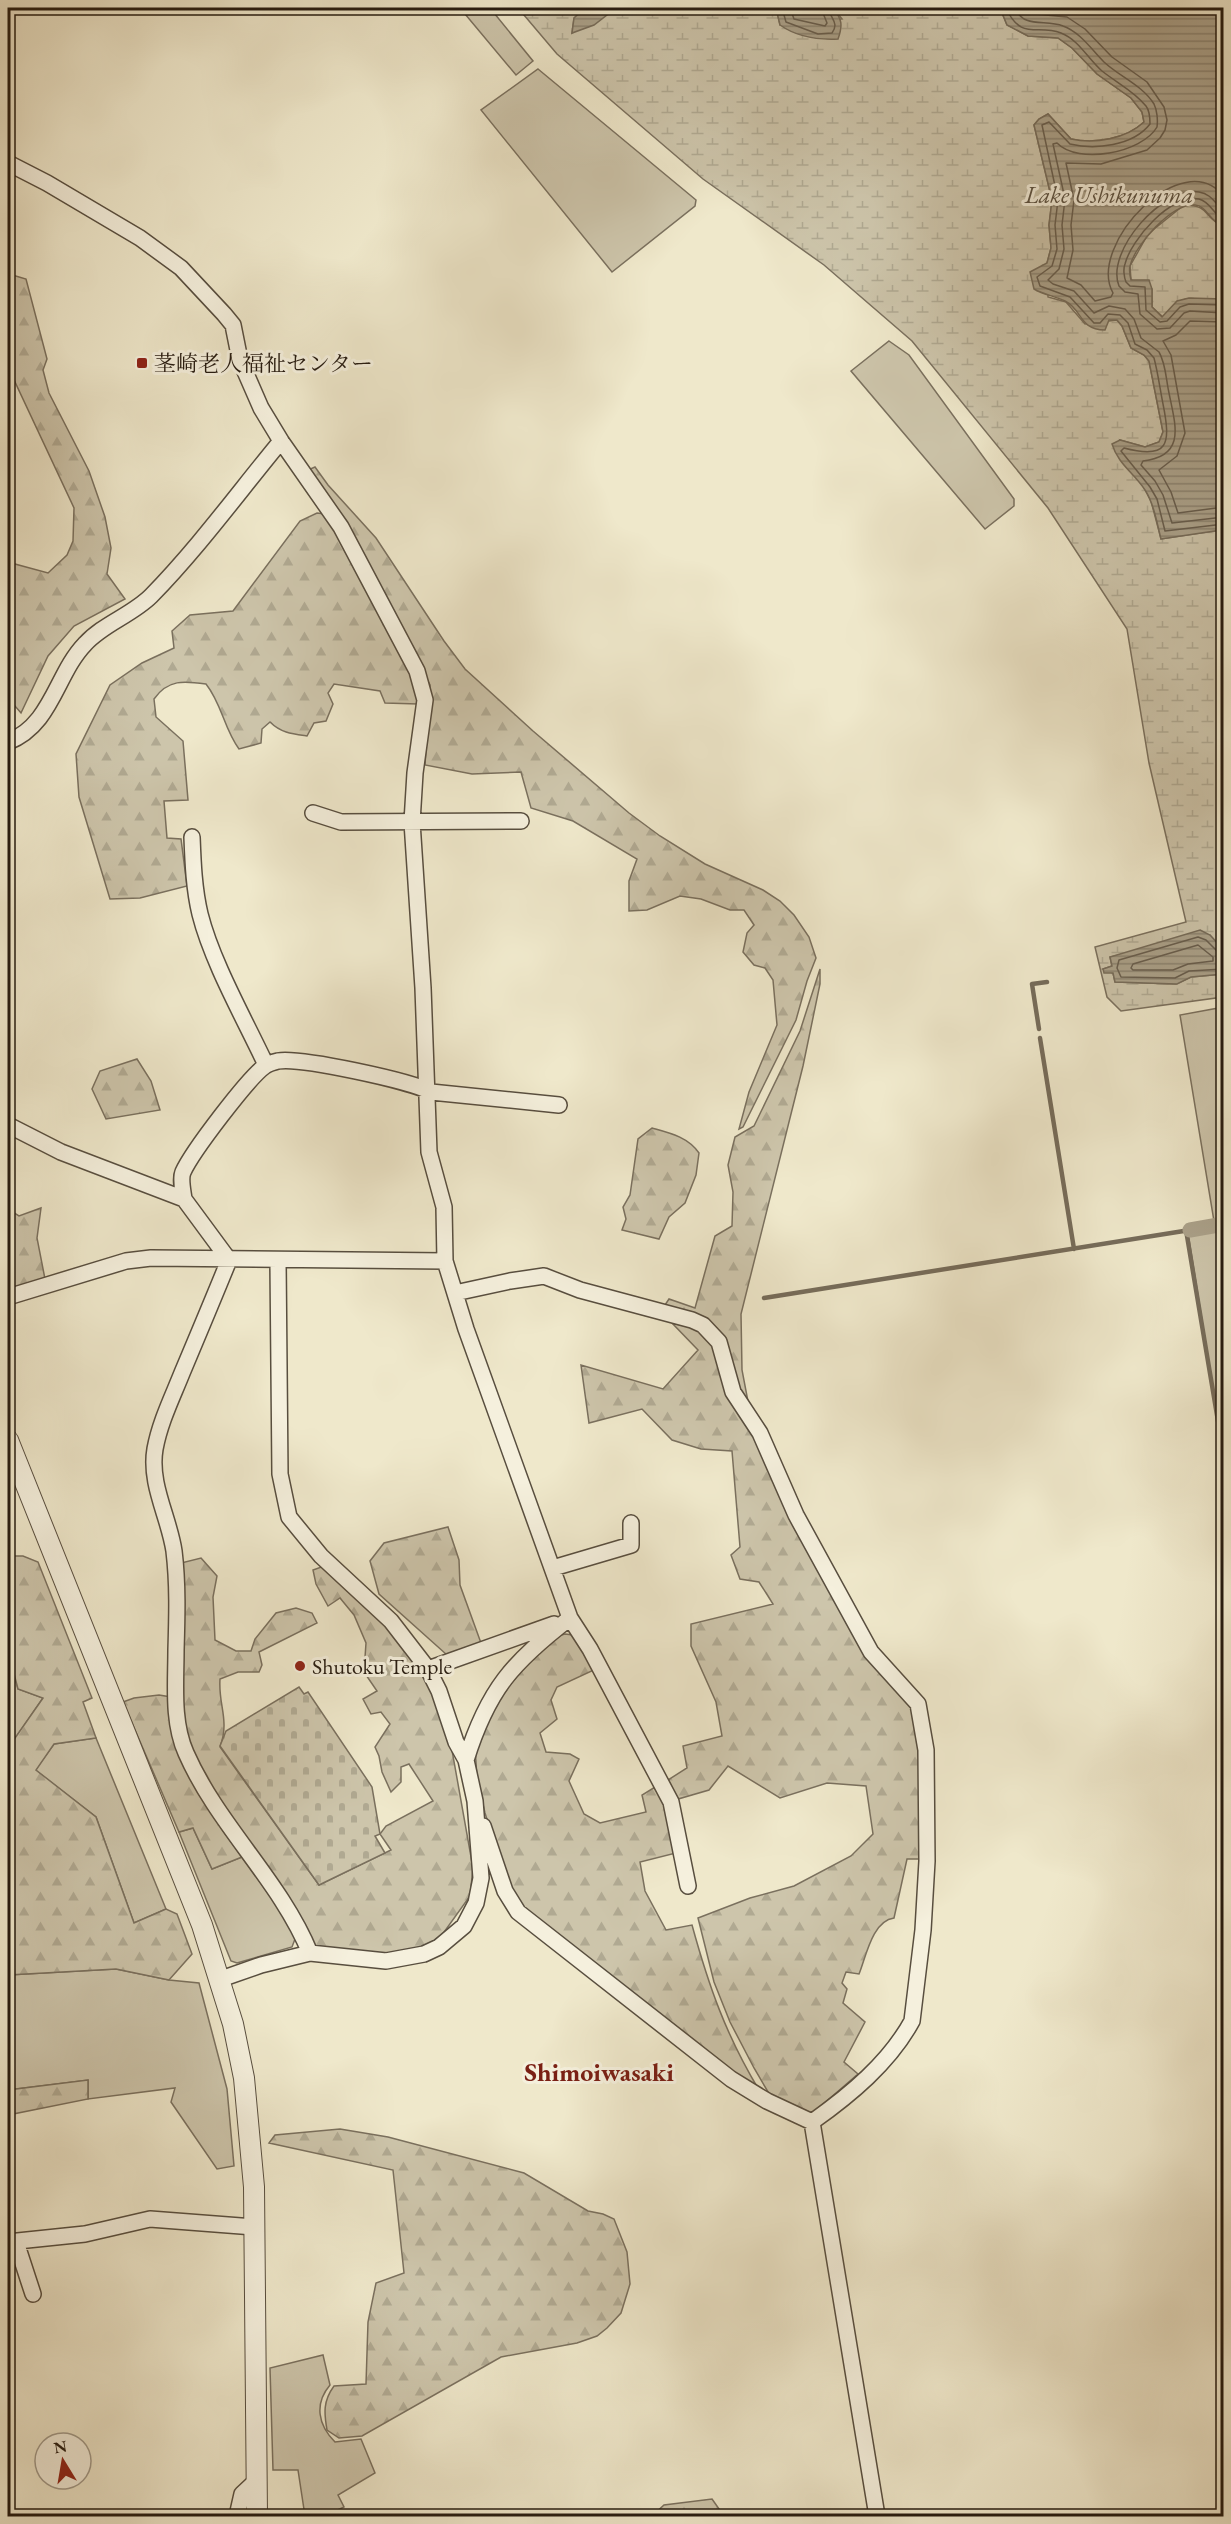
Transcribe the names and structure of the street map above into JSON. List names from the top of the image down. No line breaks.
{"districts":["Shimoiwasaki"],"water":["Lake Ushikunuma"],"places":{"transit":["茎崎老人福祉センター"],"other":["Shutoku Temple"]},"north":"top"}
